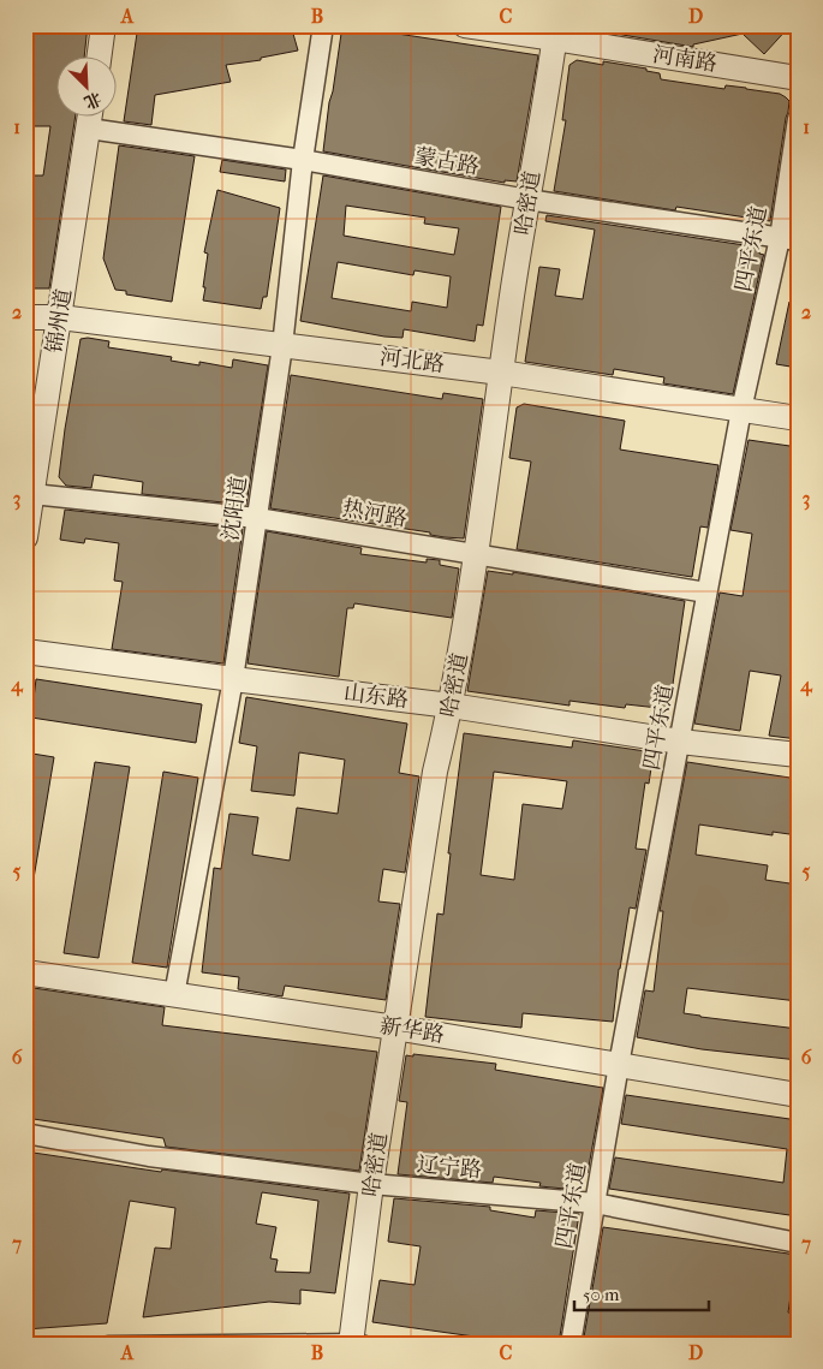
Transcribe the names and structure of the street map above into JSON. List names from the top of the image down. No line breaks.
{"streets":{"street":["河南路","蒙古路","哈密道","四平东道","锦州道","河北路","沈阳道","热河路","山东路","新华路","辽宁路"]},"crossings":[["河南路","哈密道"],["蒙古路","哈密道"],["蒙古路","四平东道"],["蒙古路","沈阳道"],["哈密道","河北路"],["哈密道","热河路"],["哈密道","山东路"],["哈密道","新华路"],["哈密道","辽宁路"],["四平东道","河北路"],["四平东道","热河路"],["四平东道","山东路"],["四平东道","新华路"],["四平东道","辽宁路"],["锦州道","河北路"],["锦州道","热河路"],["河北路","沈阳道"],["沈阳道","热河路"],["沈阳道","山东路"],["沈阳道","新华路"]],"scale_bar":"50 m","north":"bottom right","grid":{"columns":["A","B","C","D"],"rows":["1","2","3","4","5","6","7"]}}
